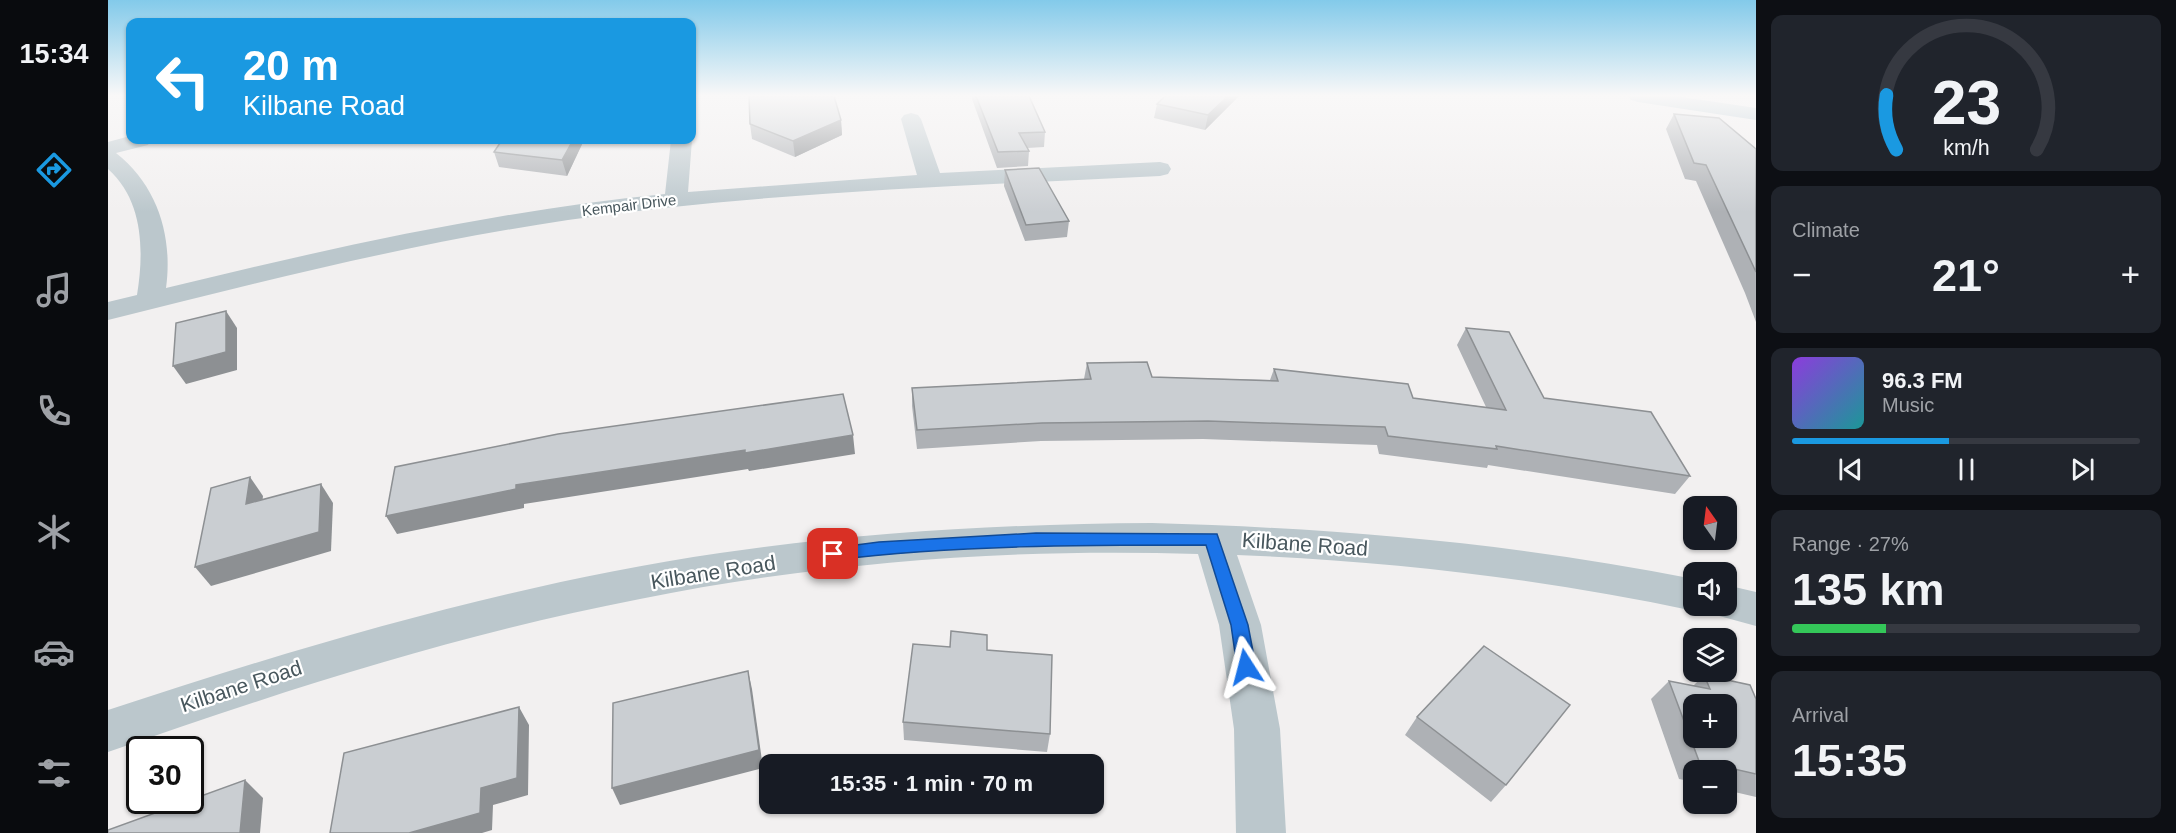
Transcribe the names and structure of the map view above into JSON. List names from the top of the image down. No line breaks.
{"streets":{"street":["Kempair Drive","Kilbane Road"]},"north":"top","page":{"tabs":"15:34","turn":["20 m","Kilbane Road"],"tile":["Climate",["Range · 27%","135 km"],["Arrival","15:35"]],"heat":["−","21°","+"],"song":["96.3 FM","Music"],"map_buttons":["+","−"],"limit":"30","trip":"15:35 · 1 min · 70 m","gauge":["23","km/h"]}}
